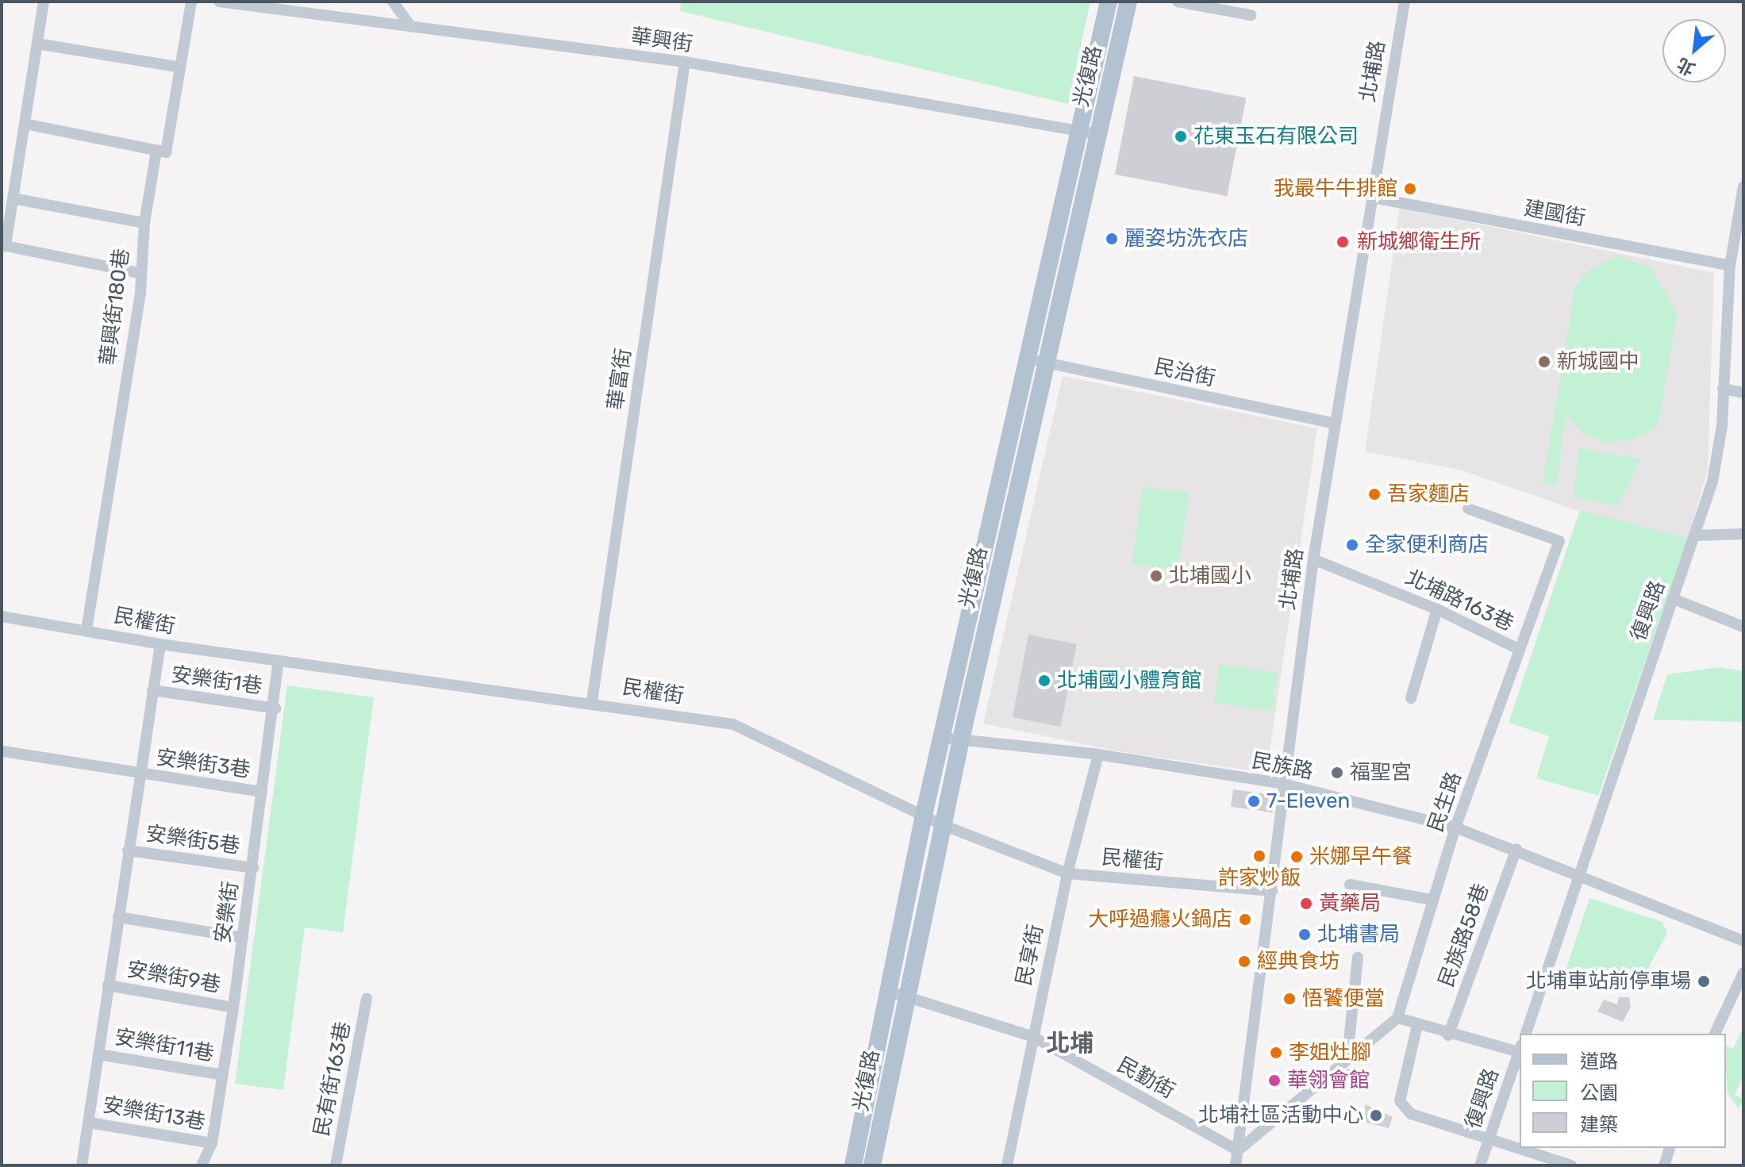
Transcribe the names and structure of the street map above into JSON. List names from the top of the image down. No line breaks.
{"streets":{"main road":["光復路"],"street":["華興街","北埔路","建國街","華興街180巷","民治街","華富街","北埔路163巷","復興路","民權街","安樂街1巷","安樂街3巷","民族路","民生路","安樂街5巷","安樂街","民族路58巷","民享街","安樂街9巷","安樂街11巷","民勤街","民有街163巷","安樂街13巷"]},"crossings":[["華興街","光復路"],["華興街","華富街"],["北埔路","建國街"],["北埔路","民治街"],["北埔路","北埔路163巷"],["北埔路","民權街"],["北埔路","民族路"],["北埔路","民勤街"],["光復路","民治街"],["光復路","民權街"],["光復路","民族路"],["光復路","民勤街"],["建國街","復興路"],["華興街180巷","民權街"],["華富街","民權街"],["北埔路163巷","民生路"],["復興路","民族路"],["民權街","安樂街"],["民權街","民享街"],["安樂街1巷","安樂街"],["安樂街3巷","安樂街"],["民族路","民生路"],["民族路","民族路58巷"],["民族路","民享街"],["安樂街5巷","安樂街"],["安樂街","安樂街9巷"],["安樂街","安樂街11巷"],["安樂街","安樂街13巷"],["民享街","民勤街"]],"districts":["北埔"],"places":["花東玉石有限公司","我最牛牛排館","麗姿坊洗衣店","新城鄉衛生所","新城國中","吾家麵店","全家便利商店","北埔國小","北埔國小體育館","福聖宮","7-Eleven","許家炒飯","米娜早午餐","黃藥局","大呼過癮火鍋店","北埔書局","經典食坊","北埔車站前停車場","悟饕便當","李姐灶腳","華翎會館","北埔社區活動中心"],"legend":["道路","公園","建築"],"north":"bottom left"}
